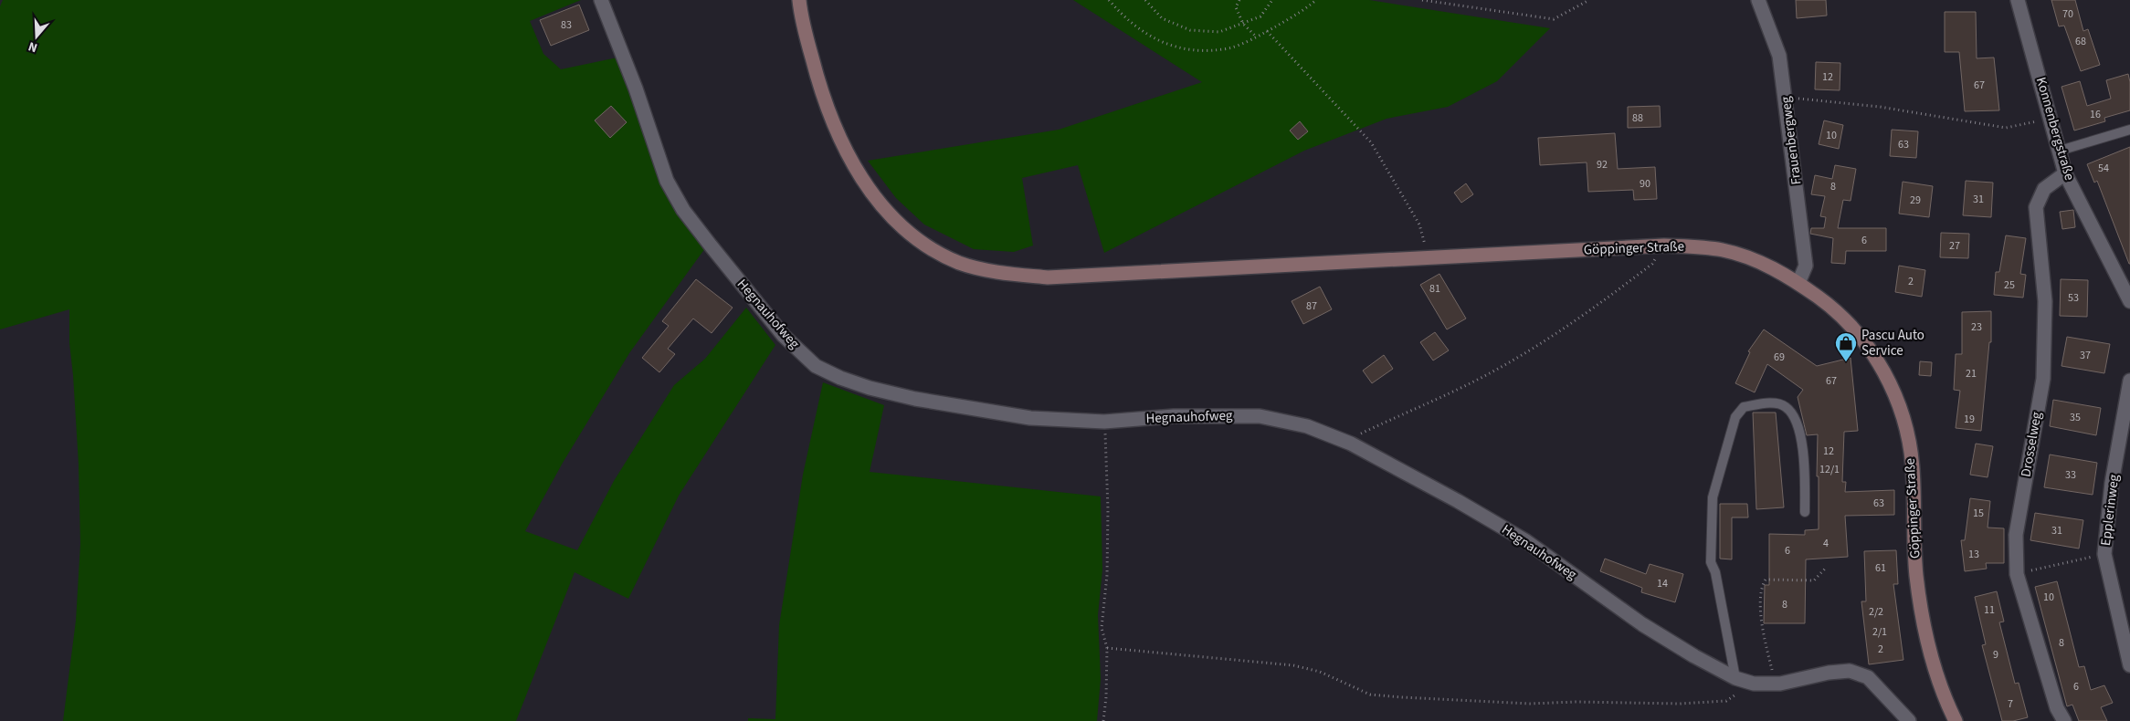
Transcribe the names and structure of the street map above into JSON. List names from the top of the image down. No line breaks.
{"streets":{"main road":["Göppinger Straße"],"street":["Konnenbergstraße","Frauenbergweg","Hegnauhofweg","Drosselweg","Epplerinweg"]},"crossings":[["Konnenbergstraße","Drosselweg"],["Frauenbergweg","Göppinger Straße"]],"places":{"shop":["Pascu Auto Service"]},"house_numbers":["70","83","68","12","67","16","88","10","63","92","54","90","8","31","29","6","27","2","25","81","53","87","23","37","69","21","67","35","19","12","12/1","33","63","15","31","4","6","13","61","14","10","8","11","2/2","2/1","8","2","9","6","7"],"north":"bottom"}
